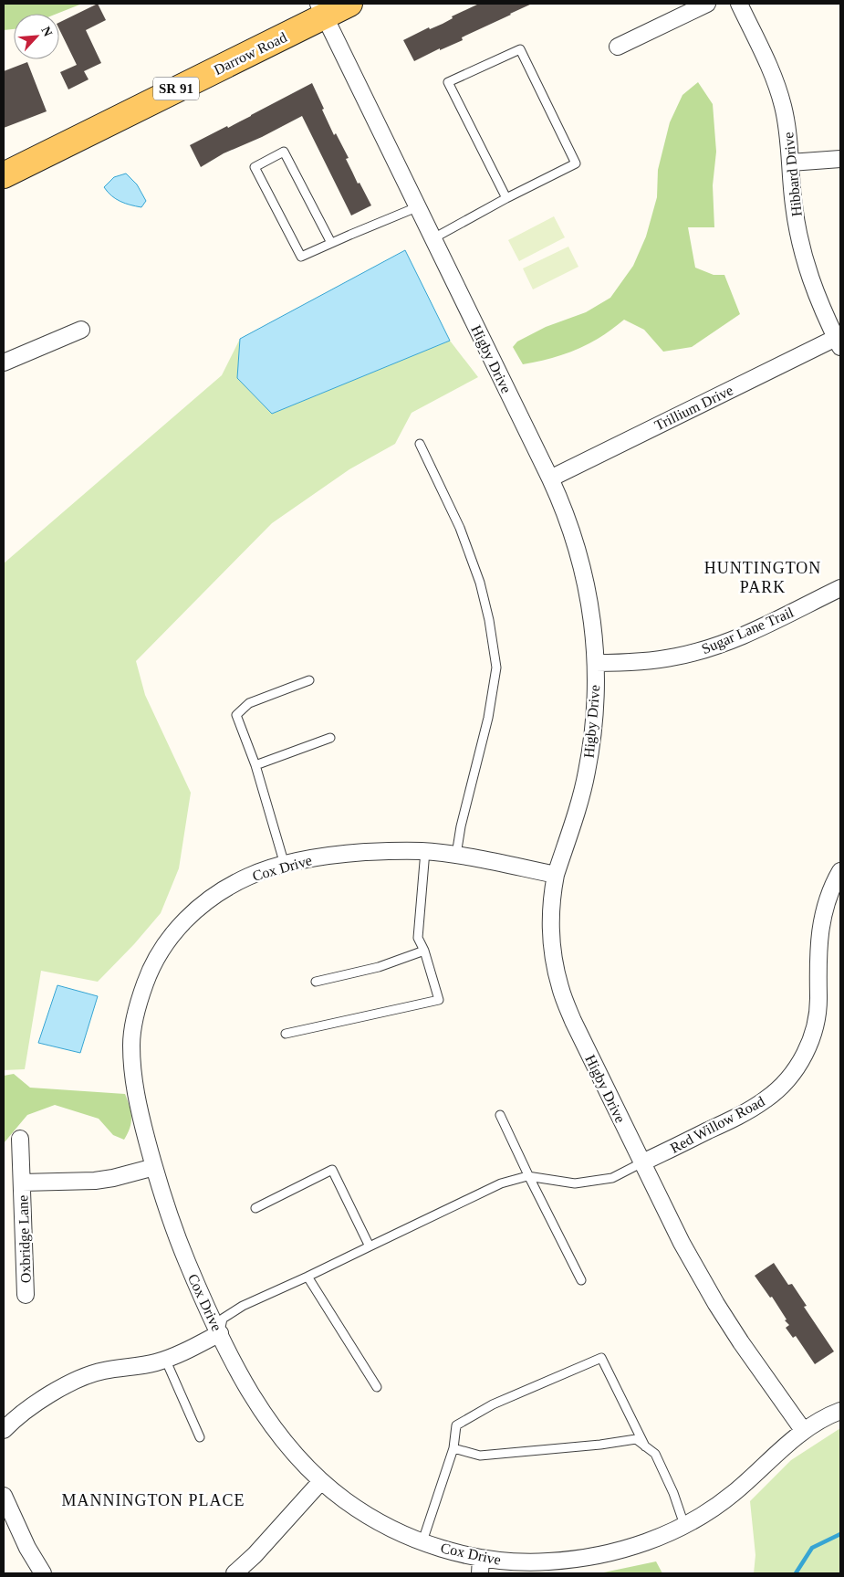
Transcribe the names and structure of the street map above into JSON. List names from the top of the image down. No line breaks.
{"streets":{"main road":["Darrow Road","SR 91"],"street":["Hibbard Drive","Higby Drive","Trillium Drive","Sugar Lane Trail","Cox Drive","Red Willow Road","Oxbridge Lane"]},"crossings":[["Darrow Road","Higby Drive"],["Hibbard Drive","Trillium Drive"],["Higby Drive","Trillium Drive"],["Higby Drive","Sugar Lane Trail"],["Higby Drive","Cox Drive"],["Higby Drive","Red Willow Road"],["Cox Drive","Oxbridge Lane"]],"districts":["HUNTINGTON PARK","MANNINGTON PLACE"],"north":"top right"}
